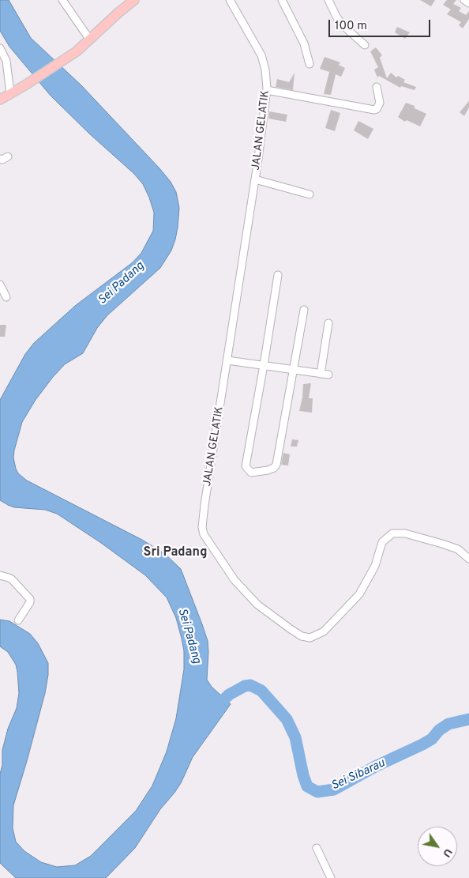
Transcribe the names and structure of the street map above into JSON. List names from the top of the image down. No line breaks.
{"streets":{"street":["JALAN GELATIK"]},"districts":["Sri Padang"],"water":["Sei Padang","Sei Sibarau"],"scale_bar":"100 m","north":"bottom right"}
